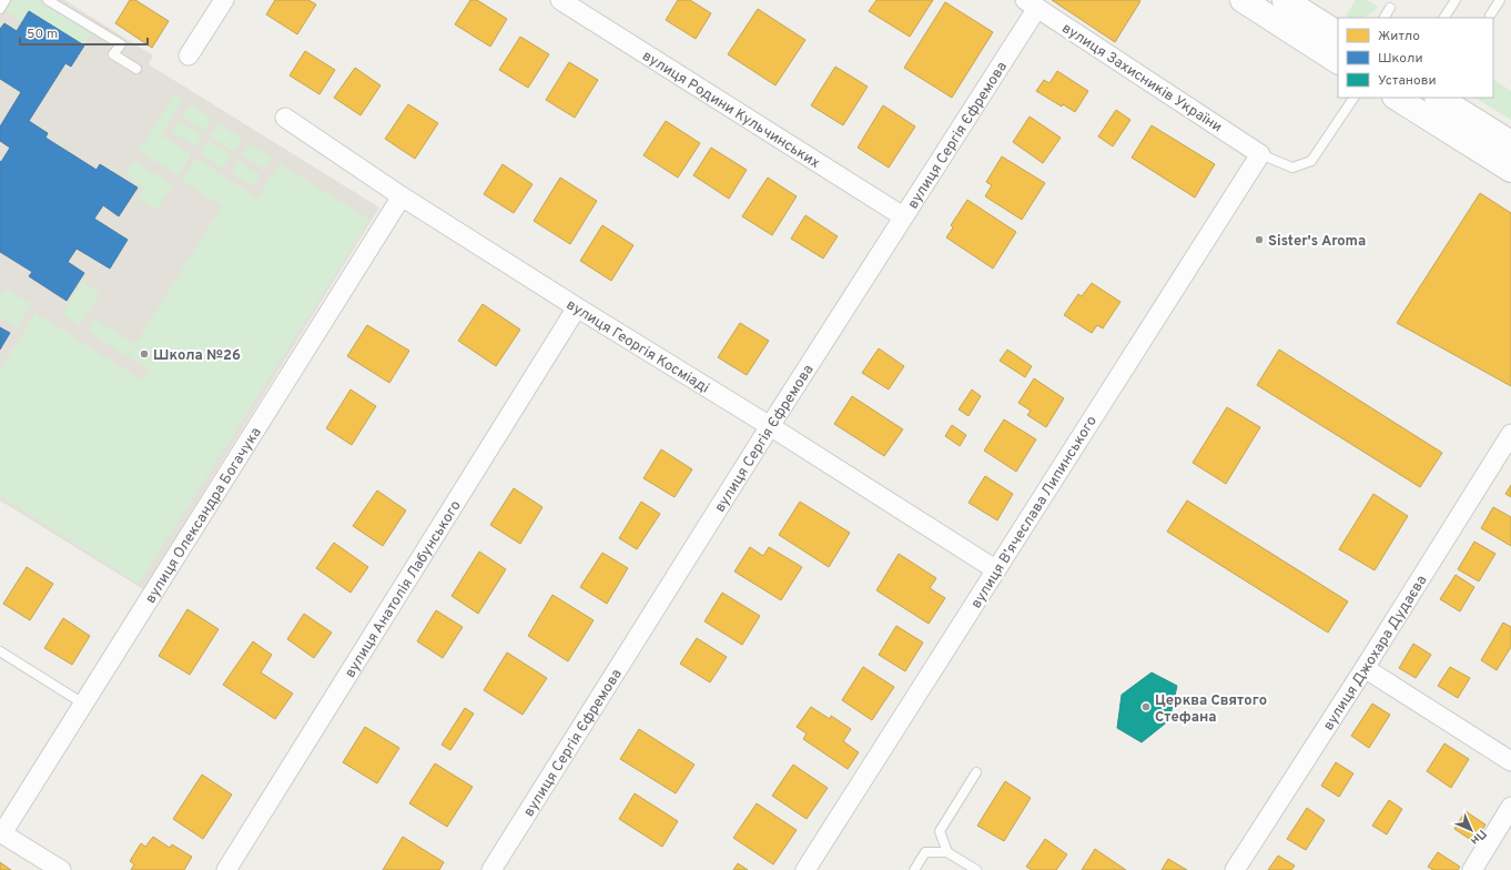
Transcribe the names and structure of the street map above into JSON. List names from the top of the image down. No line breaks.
{"streets":{"street":["вулиця Захисників України","вулиця Родини Кульчинських","вулиця Сергія Єфремова","вулиця Георгія Косміаді","вулиця Вʼячеслава Липинського","вулиця Олександра Богачука","вулиця Анатолія Лабунського","вулиця Джохара Дудаєва"]},"crossings":[["вулиця Захисників України","вулиця Сергія Єфремова"],["вулиця Захисників України","вулиця Вʼячеслава Липинського"],["вулиця Родини Кульчинських","вулиця Сергія Єфремова"],["вулиця Сергія Єфремова","вулиця Георгія Косміаді"],["вулиця Георгія Косміаді","вулиця Вʼячеслава Липинського"],["вулиця Георгія Косміаді","вулиця Олександра Богачука"],["вулиця Георгія Косміаді","вулиця Анатолія Лабунського"]],"places":["Sister's Aroma","Школа №26","Церква Святого Стефана"],"legend":["Житло","Школи","Установи"],"scale_bar":"50 m","north":"bottom right"}
